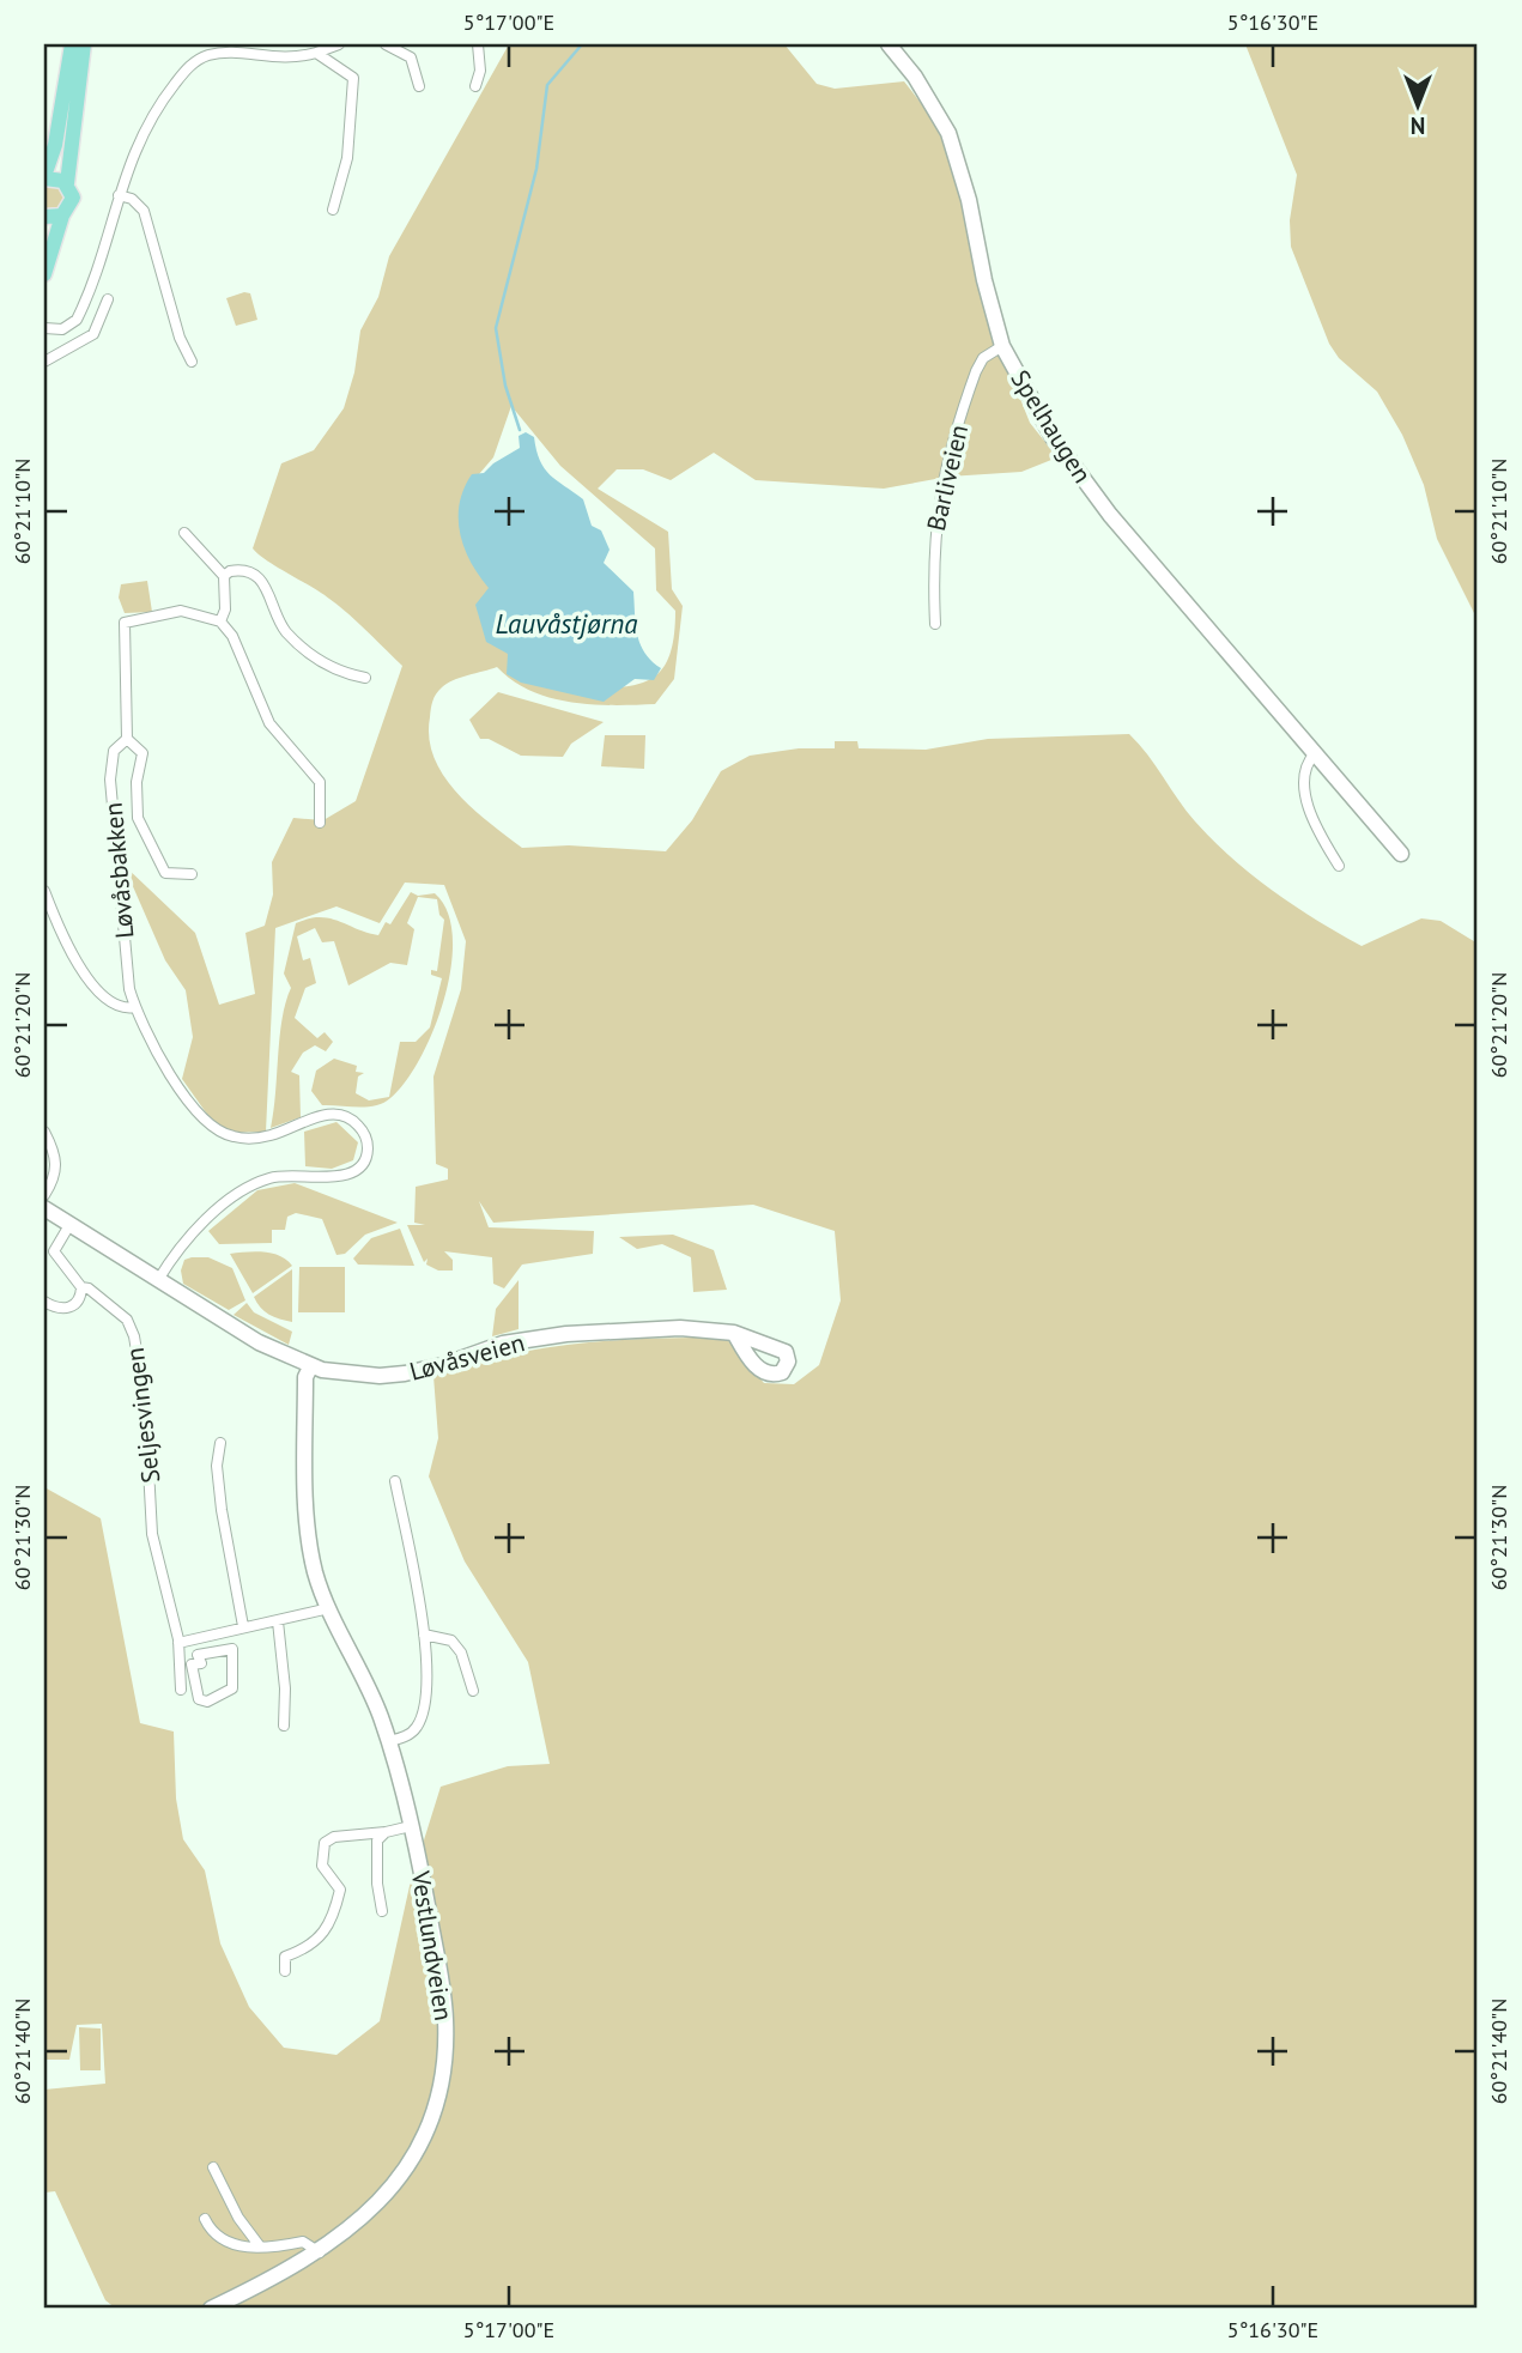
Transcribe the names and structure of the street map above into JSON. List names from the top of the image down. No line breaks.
{"streets":{"main road":["Spelhaugen","Løvåsveien","Vestlundveien"],"street":["Barliveien","Løvåsbakken","Seljesvingen"]},"crossings":[["Spelhaugen","Barliveien"],["Løvåsbakken","Løvåsveien"],["Løvåsveien","Vestlundveien"]],"water":["Lauvåstjørna"],"north":"bottom","coordinates":["5°17'00\"E","5°16'30\"E","60°21'10\"N","60°21'20\"N","60°21'30\"N","60°21'40\"N"]}
